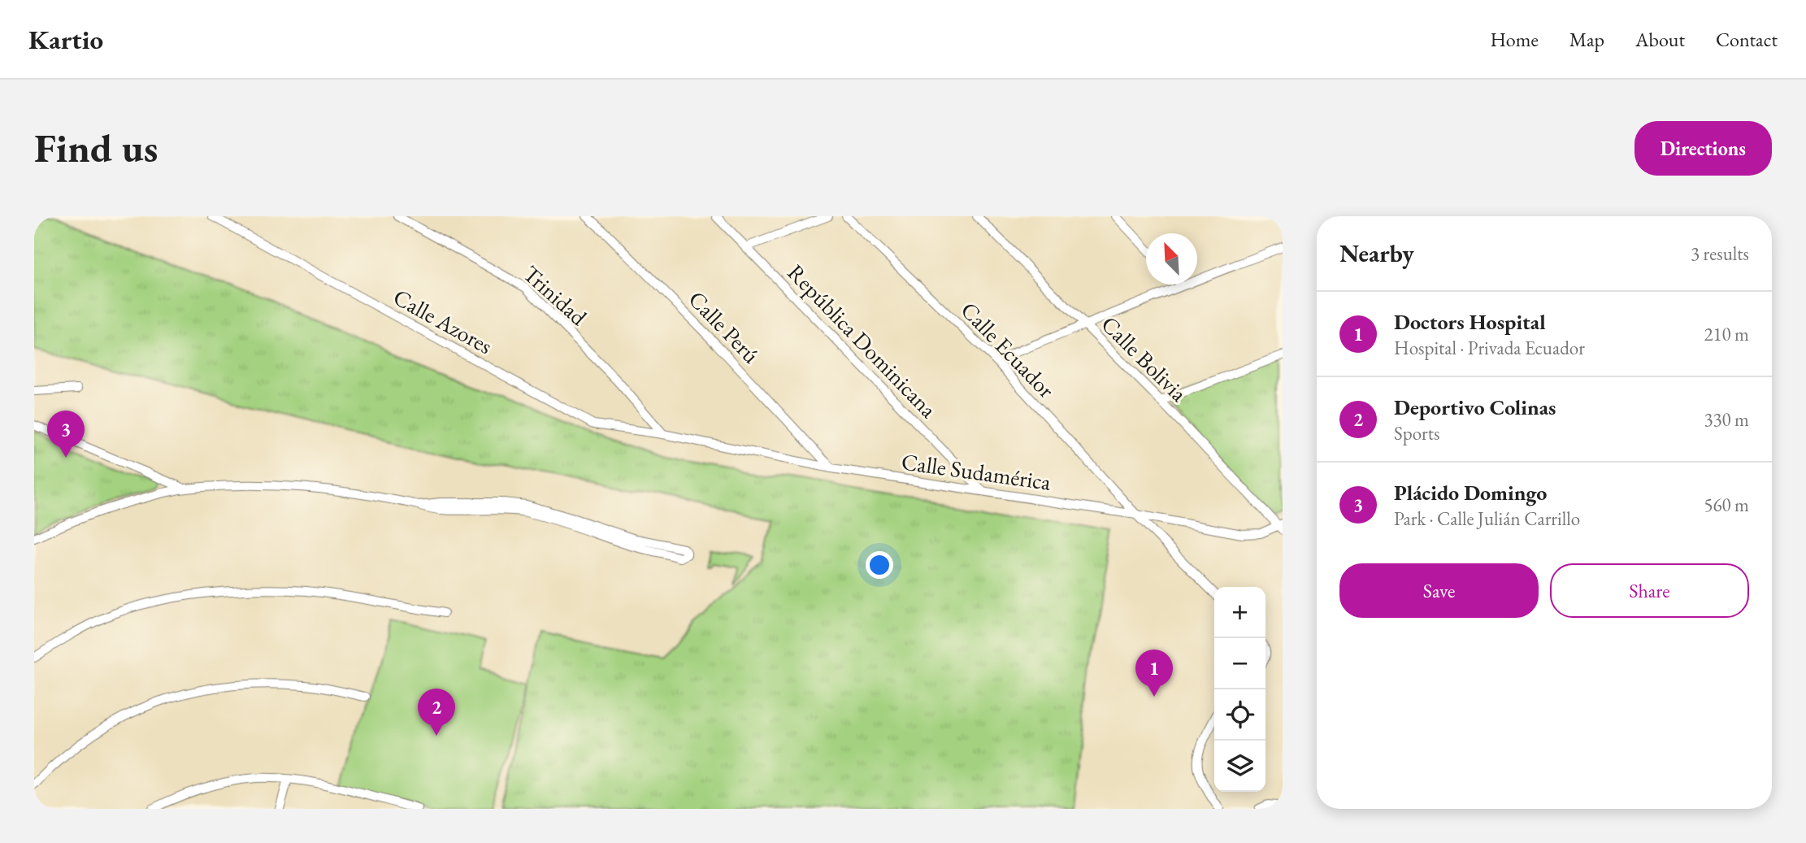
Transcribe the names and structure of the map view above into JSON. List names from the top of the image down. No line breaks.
{"streets":{"street":["Trinidad","Calle Azores","Calle Perú","República Dominicana","Calle Ecuador","Calle Bolivia","Calle Sudamérica"]},"crossings":[["Trinidad","Calle Azores"],["Trinidad","Calle Sudamérica"],["Calle Azores","Calle Sudamérica"],["Calle Perú","Calle Sudamérica"],["República Dominicana","Calle Sudamérica"],["Calle Ecuador","Calle Sudamérica"],["Calle Bolivia","Calle Sudamérica"]],"north":"top left","page":{"header":"Kartio","nav":["Home","Map","About","Contact"],"buttons":["Directions",["Save","Share"]],"title":"Find us","heading":["Nearby","3 results"],"list":[{"mark":"1","name":"Doctors Hospital","note":"Hospital · Privada Ecuador","value":"210 m"},{"mark":"2","name":"Deportivo Colinas","note":"Sports","value":"330 m"},{"mark":"3","name":"Plácido Domingo","note":"Park · Calle Julián Carrillo","value":"560 m"}],"pins":["3","1","2"],"map_buttons":["+","−"]}}
